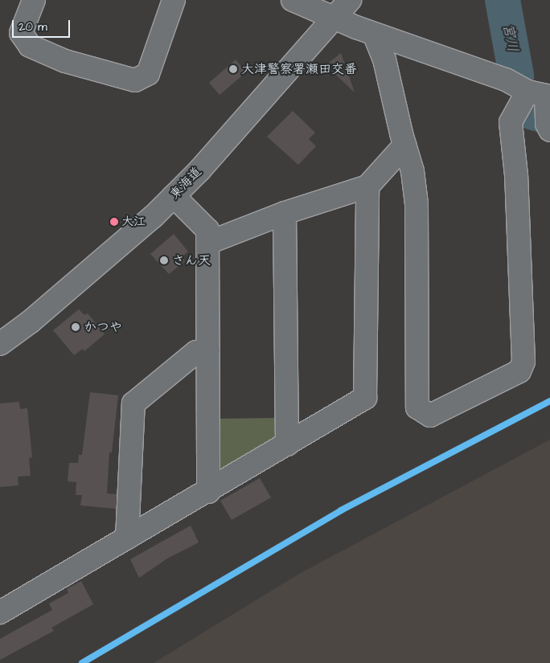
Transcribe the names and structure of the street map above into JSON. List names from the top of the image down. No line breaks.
{"streets":{"main road":["東海道"]},"water":["宮川"],"places":["大津警察署瀬田交番","大江","さん天","かつや"],"scale_bar":"20 m"}
